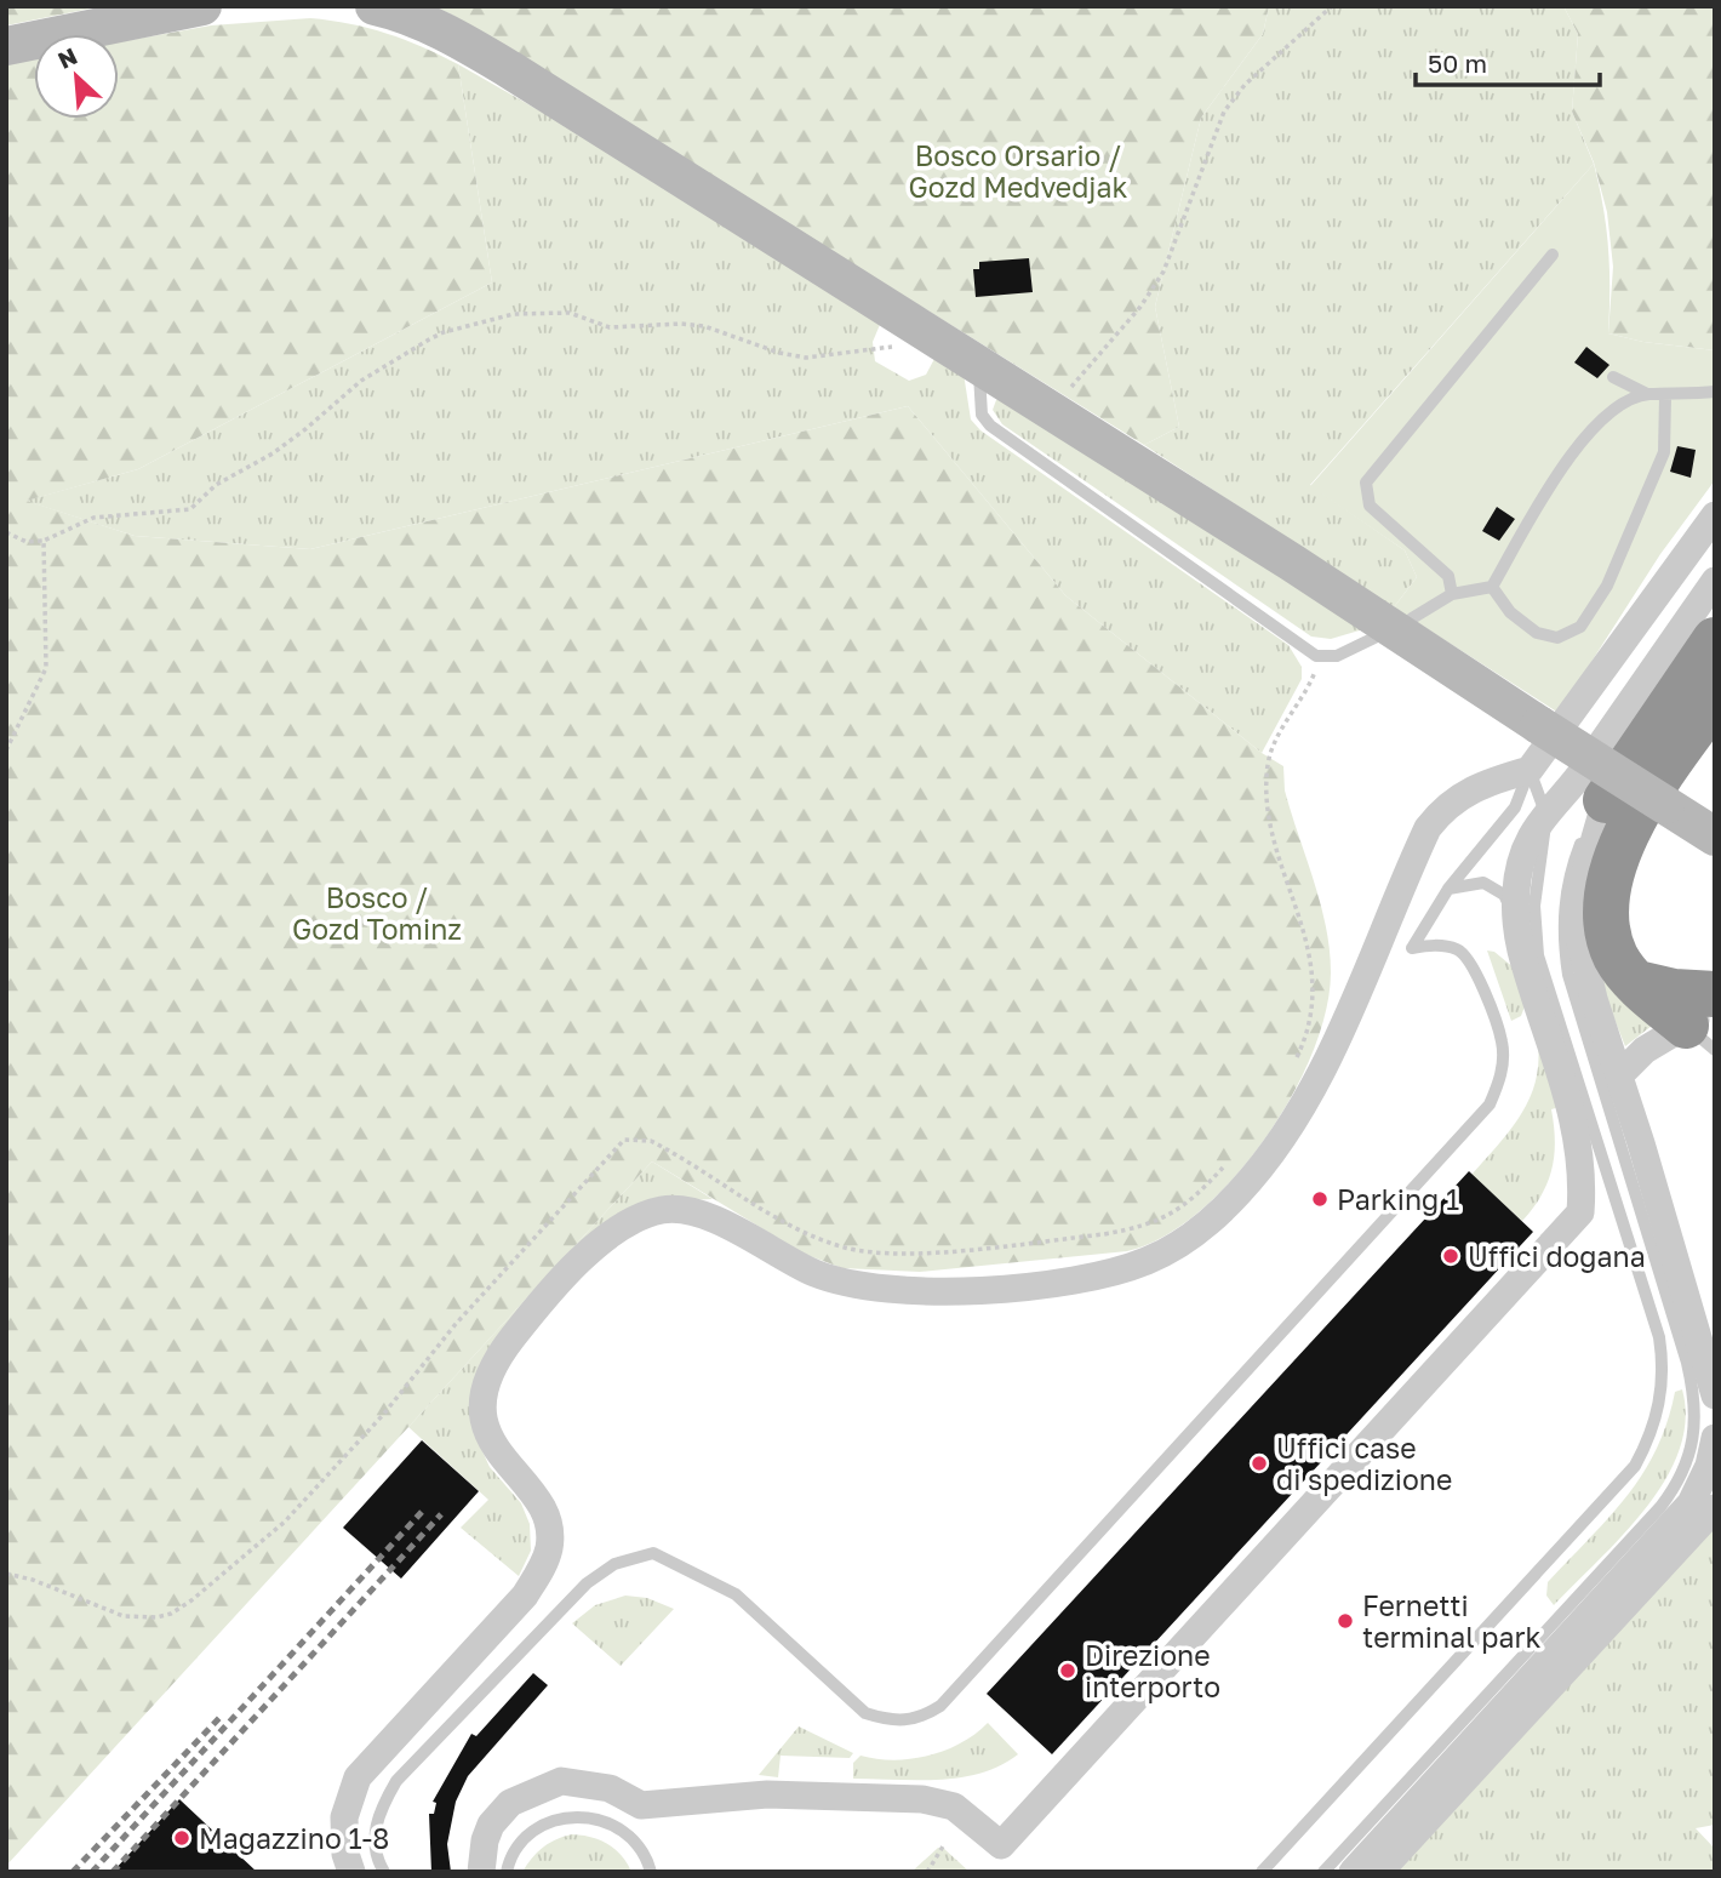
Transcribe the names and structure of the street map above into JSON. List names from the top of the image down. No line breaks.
{"parks":["Bosco Orsario / Gozd Medvedjak","Bosco / Gozd Tominz"],"places":["Parking 1","Uffici dogana","Uffici case di spedizione","Fernetti terminal park","Direzione interporto","Magazzino 1-8"],"scale_bar":"50 m","north":"top left"}
